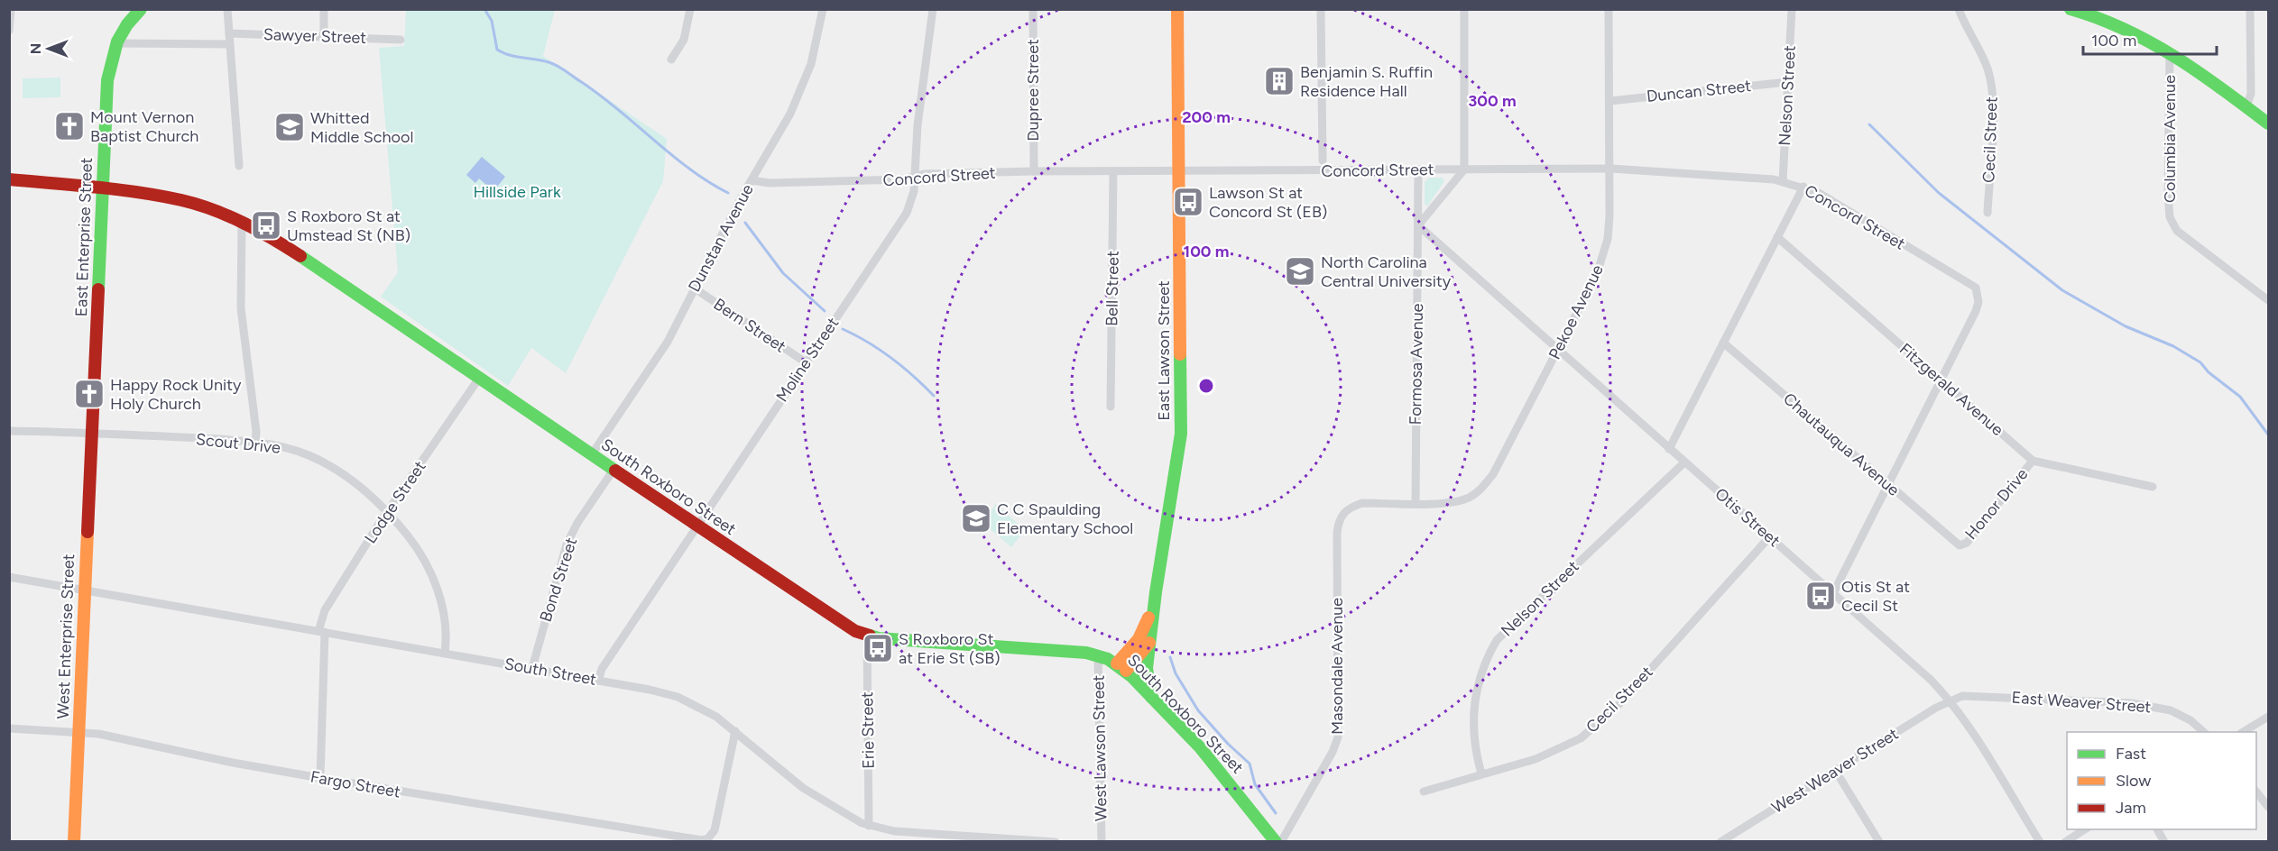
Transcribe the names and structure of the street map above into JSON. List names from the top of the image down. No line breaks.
{"streets":{"street":["Sawyer Street","Dupree Street","Duncan Street","Nelson Street","Columbia Avenue","Cecil Street","Concord Street","East Enterprise Street","Dunstan Avenue","Bell Street","Pekoe Avenue","Bern Street","East Lawson Street","Moline Street","Formosa Avenue","Fitzgerald Avenue","Scout Drive","Chautauqua Avenue","South Roxboro Street","Lodge Street","Honor Drive","Otis Street","Bond Street","West Enterprise Street","Masondale Avenue","South Street","East Weaver Street","Erie Street","West Lawson Street","West Weaver Street","Fargo Street"]},"crossings":[["Dupree Street","Concord Street"],["Duncan Street","Nelson Street"],["Duncan Street","Pekoe Avenue"],["Nelson Street","Cecil Street"],["Nelson Street","Concord Street"],["Nelson Street","Otis Street"],["Cecil Street","Otis Street"],["Concord Street","Dunstan Avenue"],["Concord Street","Bell Street"],["Concord Street","Pekoe Avenue"],["Concord Street","East Lawson Street"],["Concord Street","Moline Street"],["Concord Street","Formosa Avenue"],["Concord Street","Fitzgerald Avenue"],["East Enterprise Street","Scout Drive"],["East Enterprise Street","South Roxboro Street"],["East Enterprise Street","West Enterprise Street"],["Dunstan Avenue","Bern Street"],["Dunstan Avenue","South Roxboro Street"],["Pekoe Avenue","Formosa Avenue"],["Pekoe Avenue","Otis Street"],["Pekoe Avenue","Masondale Avenue"],["Bern Street","Moline Street"],["East Lawson Street","South Roxboro Street"],["Moline Street","South Roxboro Street"],["Moline Street","South Street"],["Formosa Avenue","Otis Street"],["Fitzgerald Avenue","Honor Drive"],["Scout Drive","Lodge Street"],["Scout Drive","West Enterprise Street"],["Scout Drive","South Street"],["Chautauqua Avenue","Honor Drive"],["South Roxboro Street","Lodge Street"],["South Roxboro Street","Bond Street"],["South Roxboro Street","Erie Street"],["South Roxboro Street","West Lawson Street"],["Lodge Street","South Street"],["Lodge Street","Fargo Street"],["Otis Street","East Weaver Street"],["Otis Street","West Weaver Street"],["Bond Street","South Street"],["West Enterprise Street","South Street"],["West Enterprise Street","Fargo Street"],["South Street","Erie Street"],["South Street","Fargo Street"],["East Weaver Street","West Weaver Street"]],"parks":["Hillside Park"],"places":{"building":["Benjamin S. Ruffin Residence Hall"],"church":["Mount Vernon Baptist Church","Happy Rock Unity Holy Church"],"school or university":["Whitted Middle School","North Carolina Central University","C C Spaulding Elementary School"],"bus stop":["Lawson St at Concord St (EB)","S Roxboro St at Umstead St (NB)","Otis St at Cecil St","S Roxboro St at Erie St (SB)"]},"legend":["Fast","Slow","Jam"],"scale_bar":"100 m","north":"left","rings":["300 m","200 m","100 m"]}
